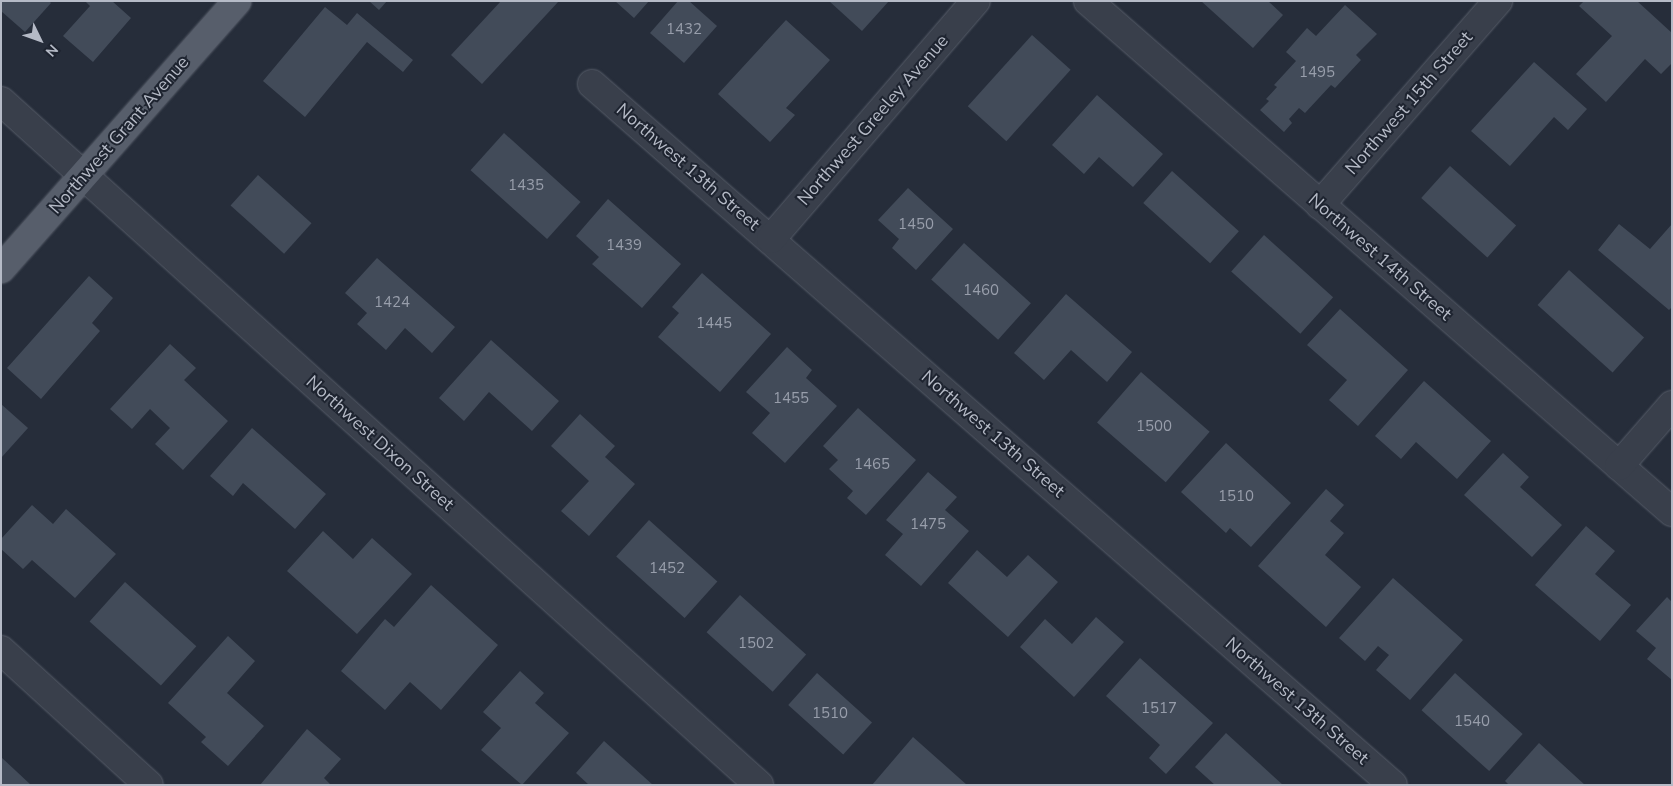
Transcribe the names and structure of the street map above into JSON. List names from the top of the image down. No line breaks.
{"streets":{"main road":["Northwest Grant Avenue"],"street":["Northwest 15th Street","Northwest Greeley Avenue","Northwest 13th Street","Northwest 14th Street","Northwest Dixon Street"]},"crossings":[["Northwest 15th Street","Northwest 14th Street"],["Northwest Greeley Avenue","Northwest 13th Street"],["Northwest Grant Avenue","Northwest Dixon Street"]],"house_numbers":["1432","1495","1435","1450","1439","1460","1424","1445","1455","1500","1465","1510","1475","1452","1502","1517","1510","1540"],"north":"bottom right"}
